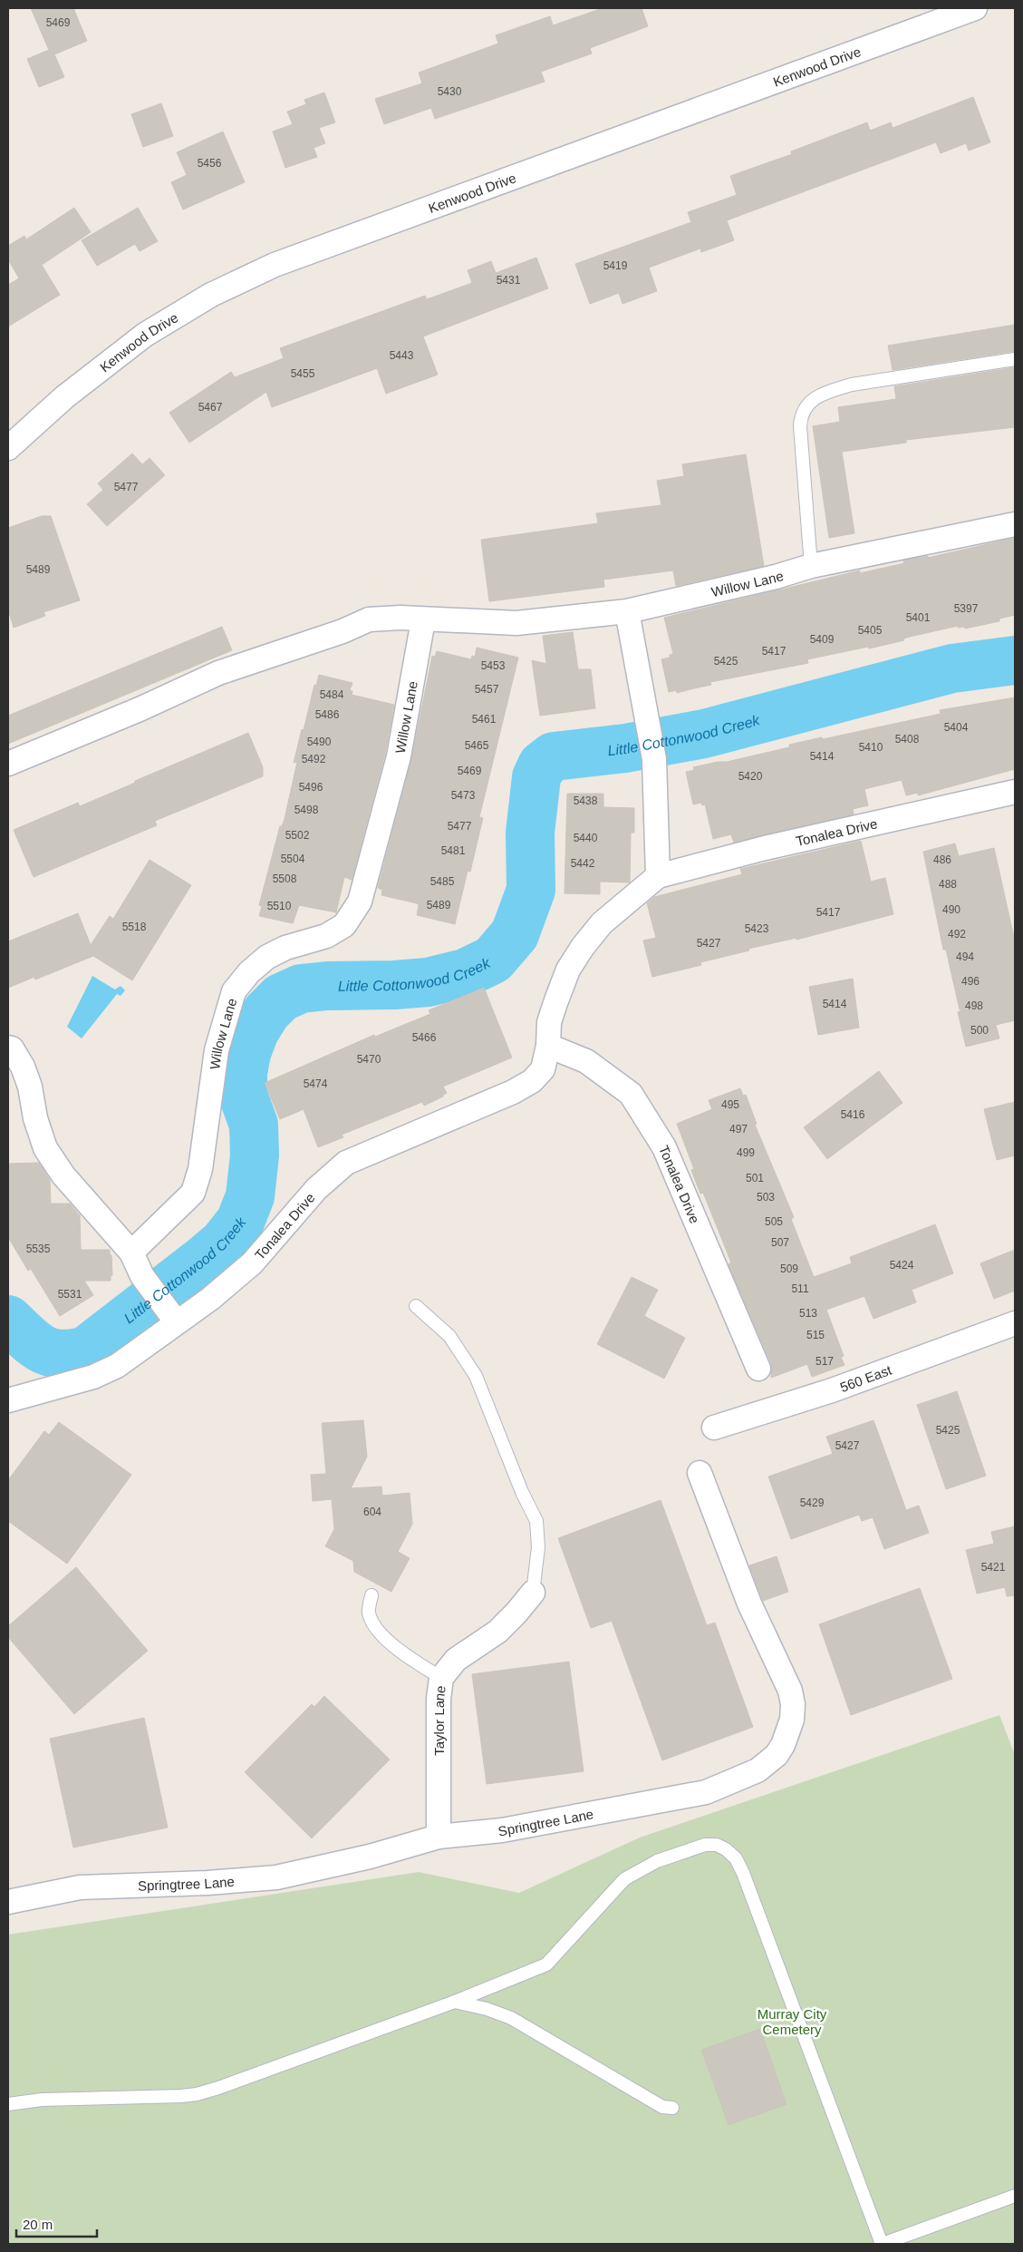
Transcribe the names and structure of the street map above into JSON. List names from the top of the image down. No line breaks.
{"streets":{"street":["Kenwood Drive","Willow Lane","Tonalea Drive","560 East","Taylor Lane","Springtree Lane"]},"crossings":[["Taylor Lane","Springtree Lane"]],"water":["Little Cottonwood Creek"],"parks":["Murray City Cemetery"],"house_numbers":["5469","5430","5456","5419","5431","5443","5455","5467","5477","5489","5397","5401","5405","5409","5417","5425","5453","5457","5484","5486","5461","5404","5408","5490","5465","5410","5414","5492","5469","5420","5496","5473","5438","5498","5477","5502","5440","5481","5504","486","5442","5508","5485","488","5489","5510","490","5417","5518","5423","492","5427","494","496","5414","498","500","5466","5470","5474","495","5416","497","499","501","503","505","507","5535","5424","509","511","5531","513","515","517","5425","5427","5429","604","5421"],"scale_bar":"20 m"}
